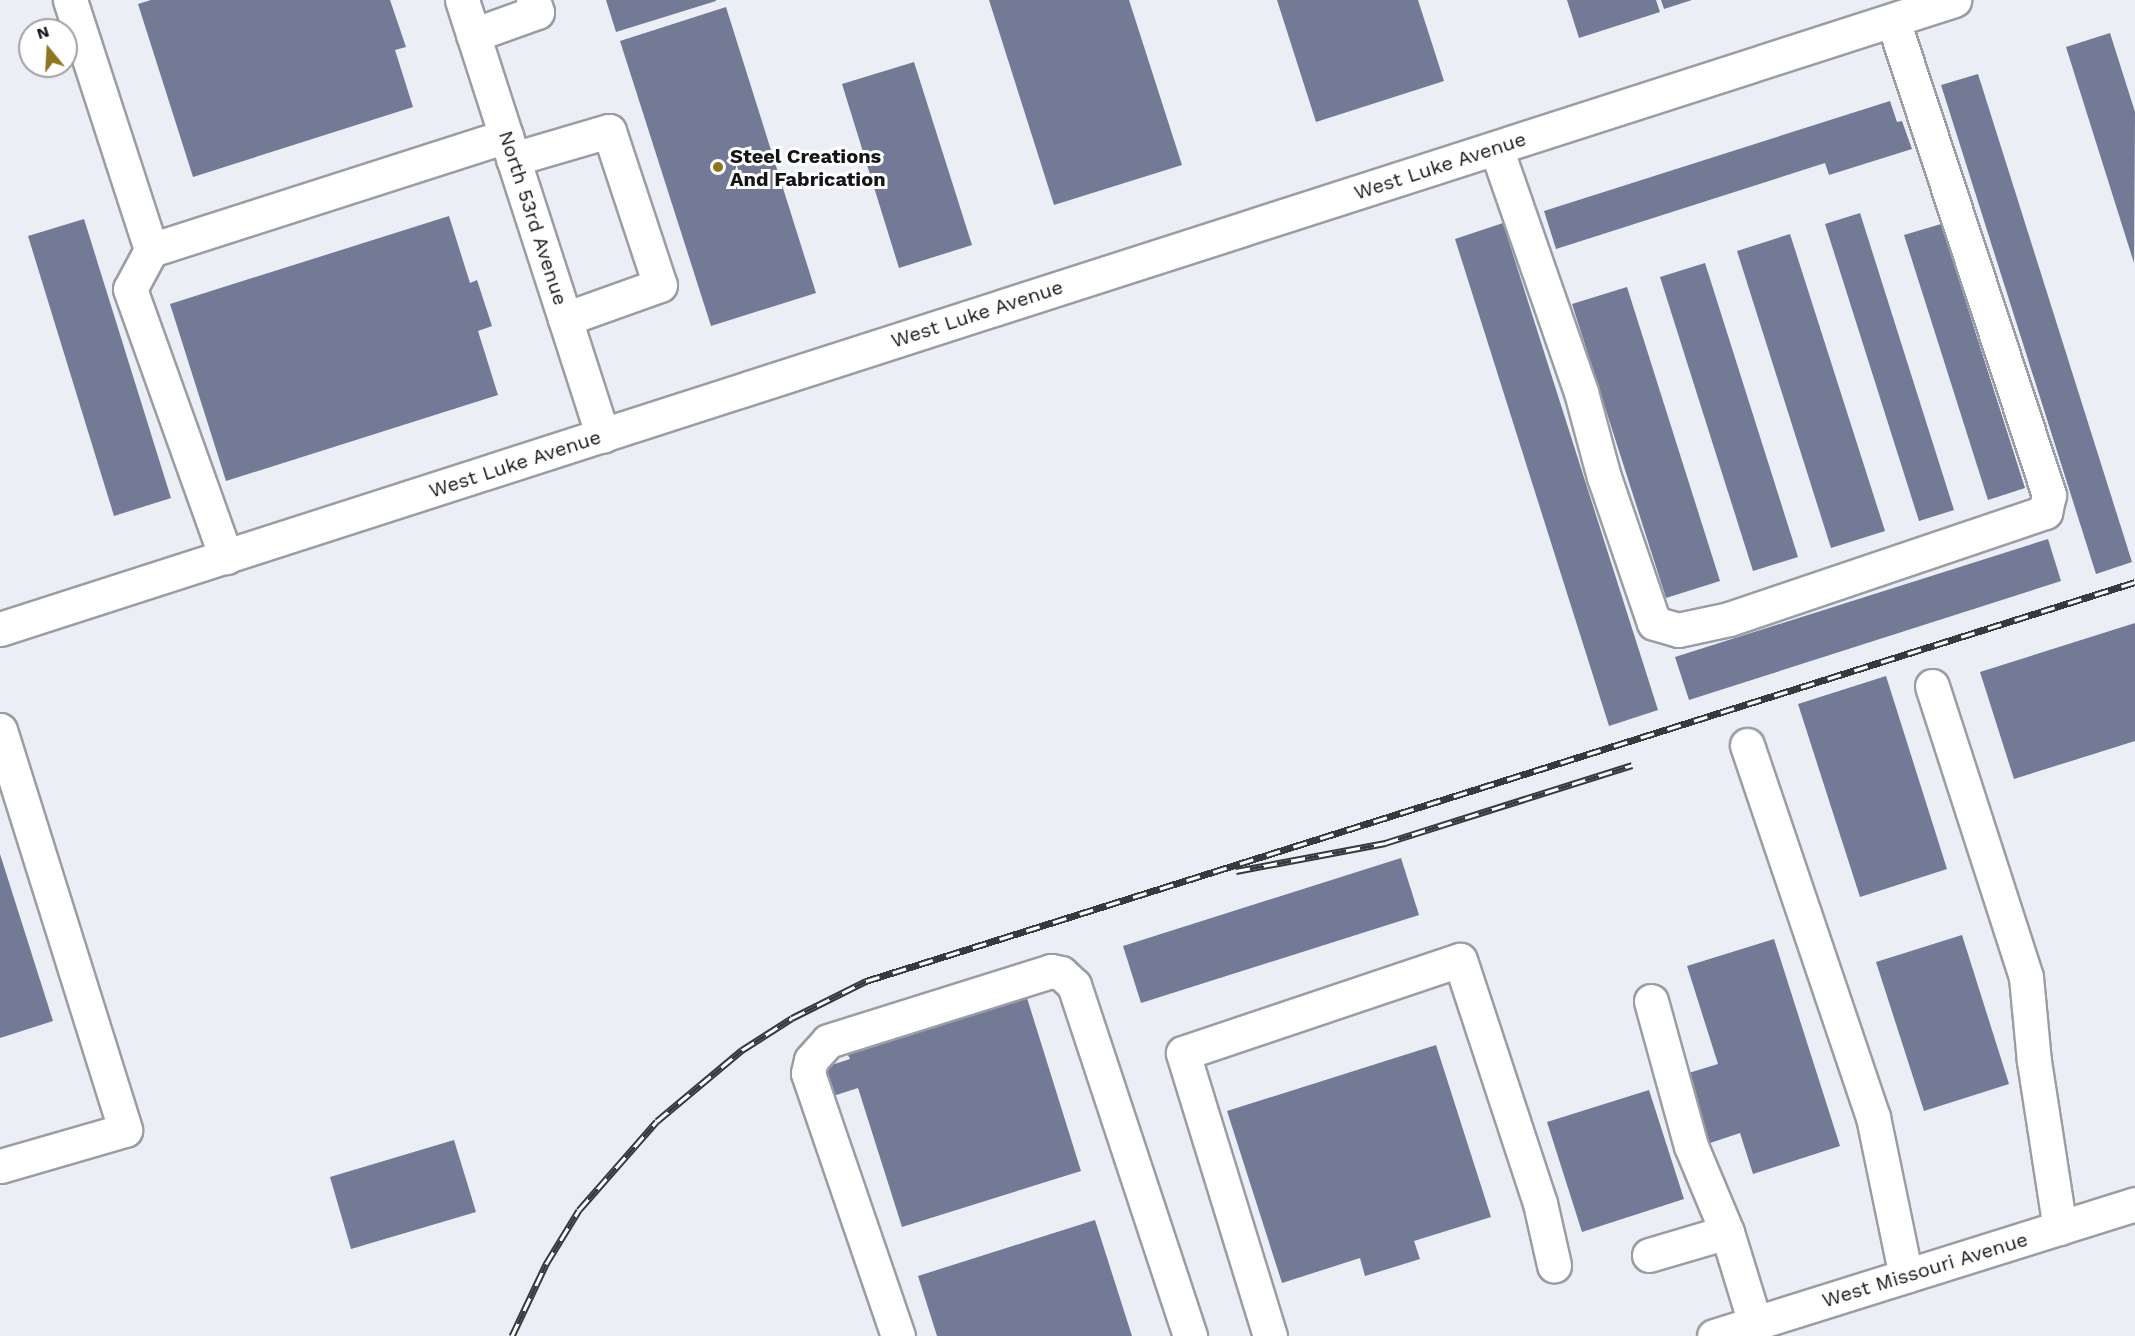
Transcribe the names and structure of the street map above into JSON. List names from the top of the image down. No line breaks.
{"streets":{"street":["West Luke Avenue","North 53rd Avenue","West Missouri Avenue"]},"crossings":[["West Luke Avenue","North 53rd Avenue"]],"places":["Steel Creations And Fabrication"],"north":"top"}
